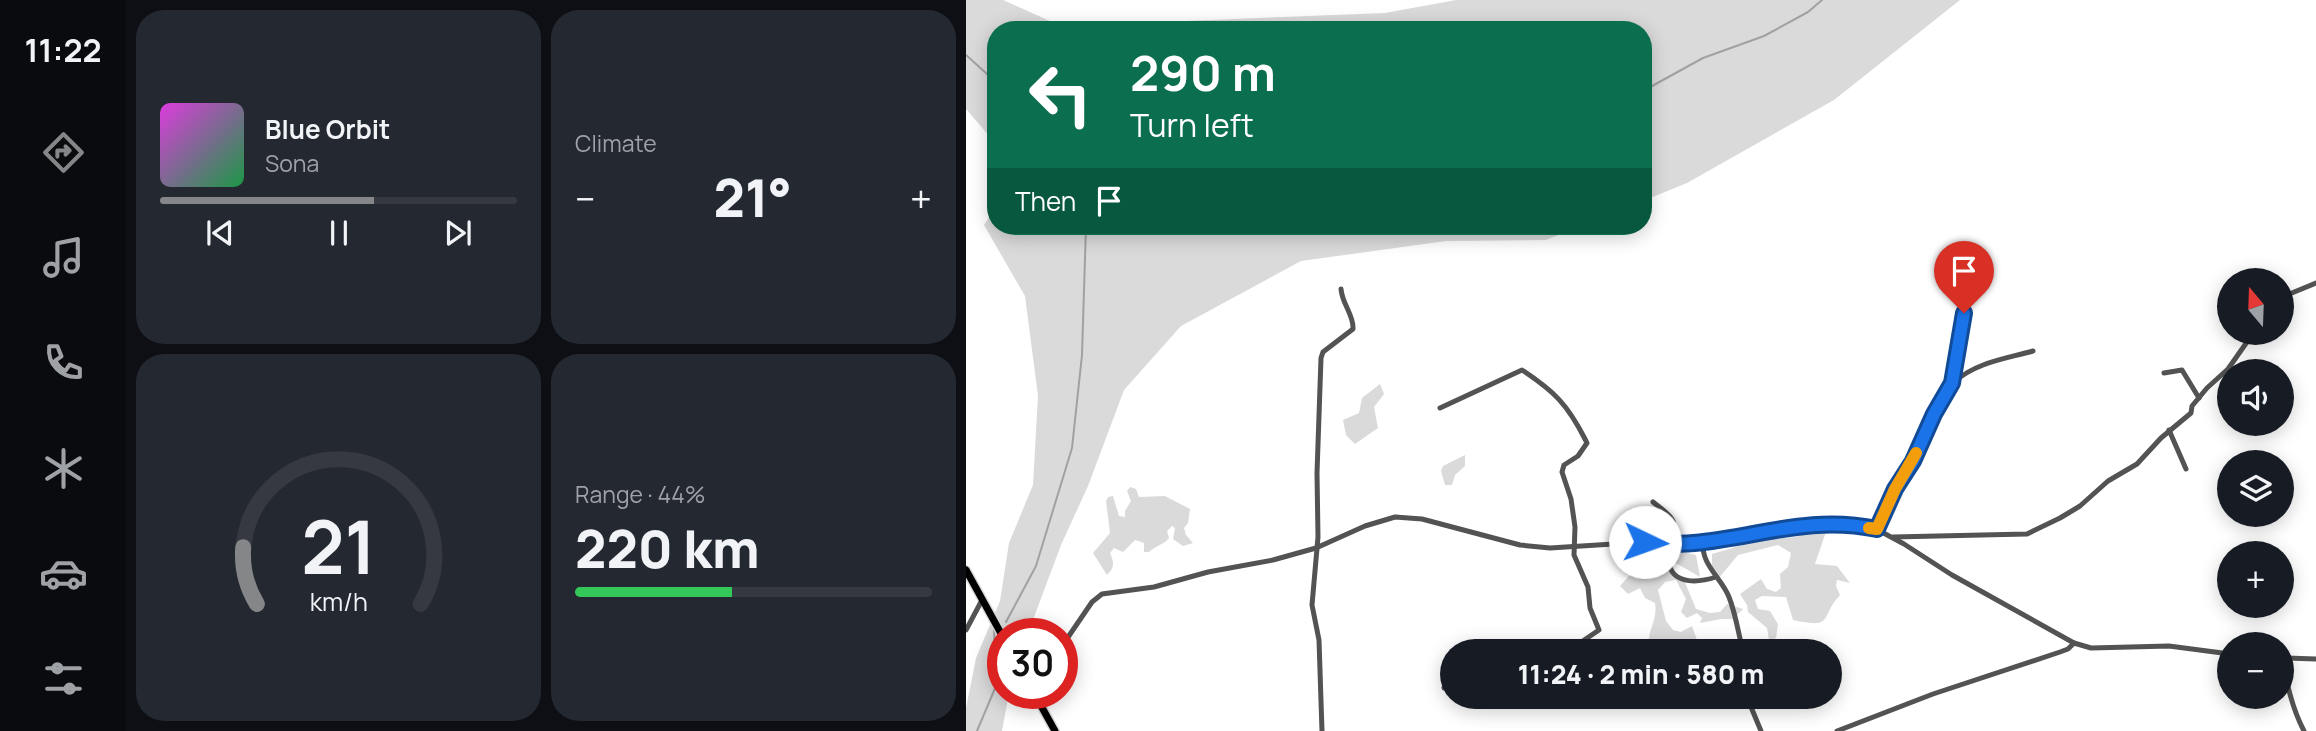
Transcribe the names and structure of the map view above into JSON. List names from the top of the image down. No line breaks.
{"north":"top","page":{"tabs":"11:22","tile":["Climate",["Range · 44%","220 km"]],"turn":["290 m","Turn left"],"song":["Blue Orbit","Sona"],"then":"Then","heat":["−","21°","+"],"map_buttons":["+","−"],"limit":"30","trip":"11:24 · 2 min · 580 m","gauge":["21","km/h"]}}
